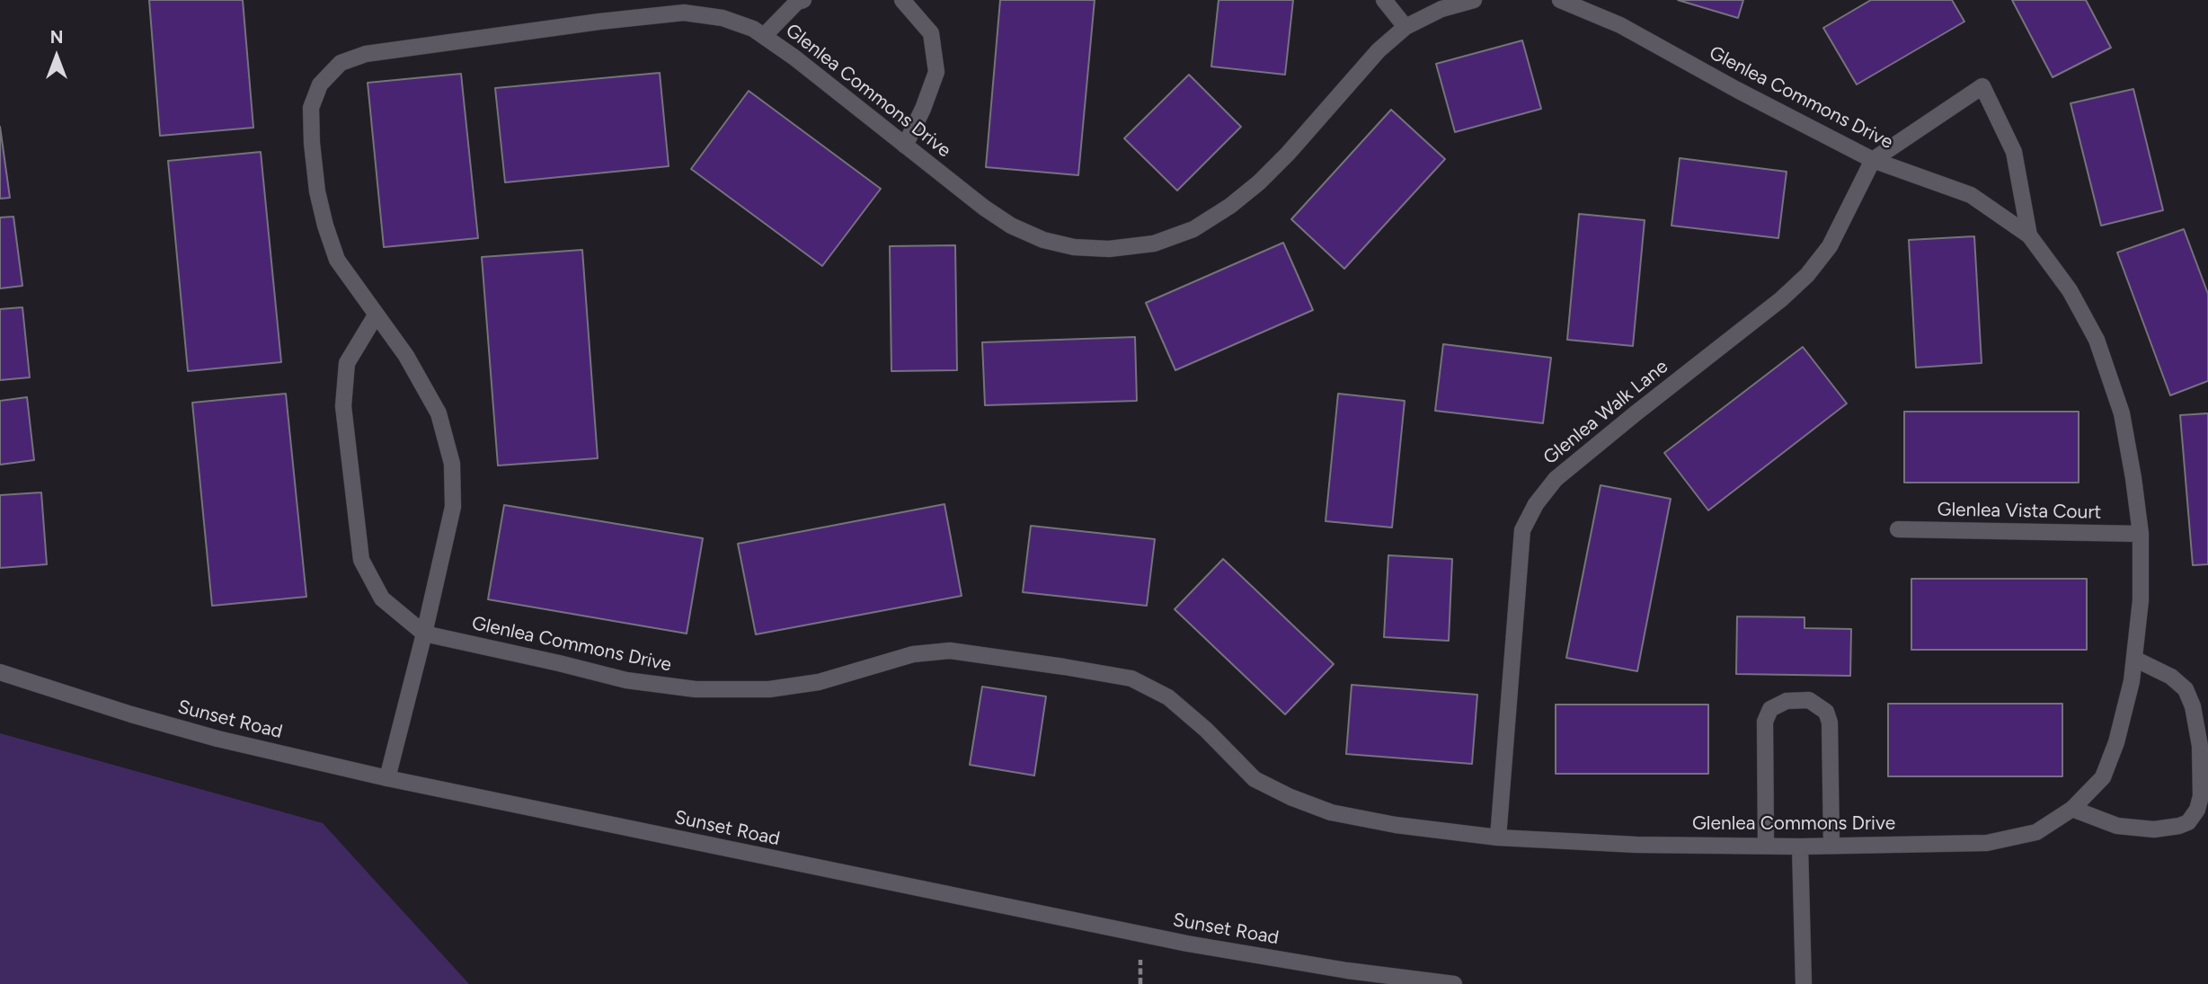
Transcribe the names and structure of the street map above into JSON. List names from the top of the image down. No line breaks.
{"streets":{"street":["Glenlea Commons Drive","Glenlea Walk Lane","Glenlea Vista Court","Sunset Road"]},"crossings":[["Glenlea Commons Drive","Glenlea Walk Lane"],["Glenlea Commons Drive","Glenlea Vista Court"],["Glenlea Commons Drive","Sunset Road"]],"north":"top"}
